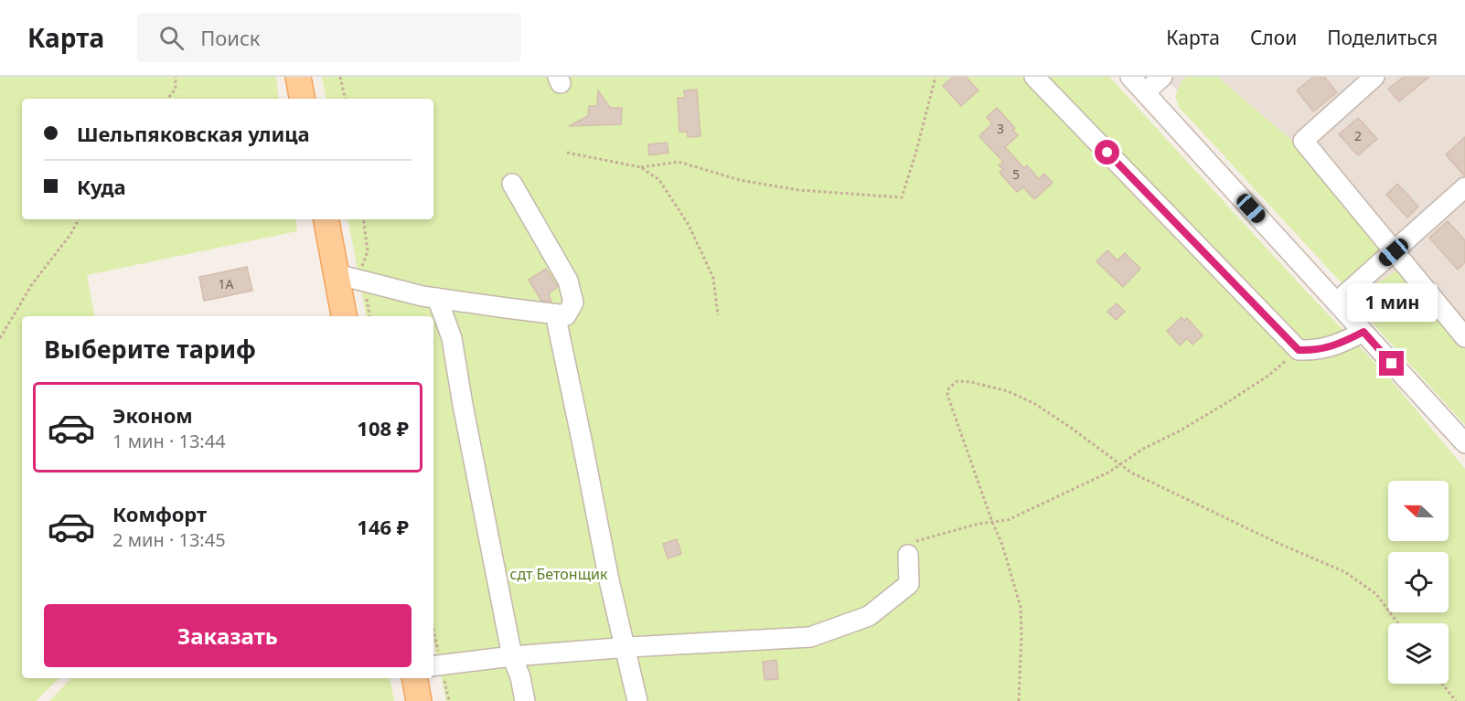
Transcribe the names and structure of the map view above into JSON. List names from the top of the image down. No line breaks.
{"parks":["сдт Бетонщик"],"house_numbers":["3","2","5","1А"],"north":"left","page":{"header":"Карта","search":"Поиск","nav":["Карта","Слои","Поделиться"],"banner":["Шельпяковская улица","Куда"],"bubble":"1 мин","heading":"Выберите тариф","list":[{"name":"Эконом","note":"1 мин · 13:44","value":"108 ₽"},{"name":"Комфорт","note":"2 мин · 13:45","value":"146 ₽"}],"buttons":"Заказать"}}
